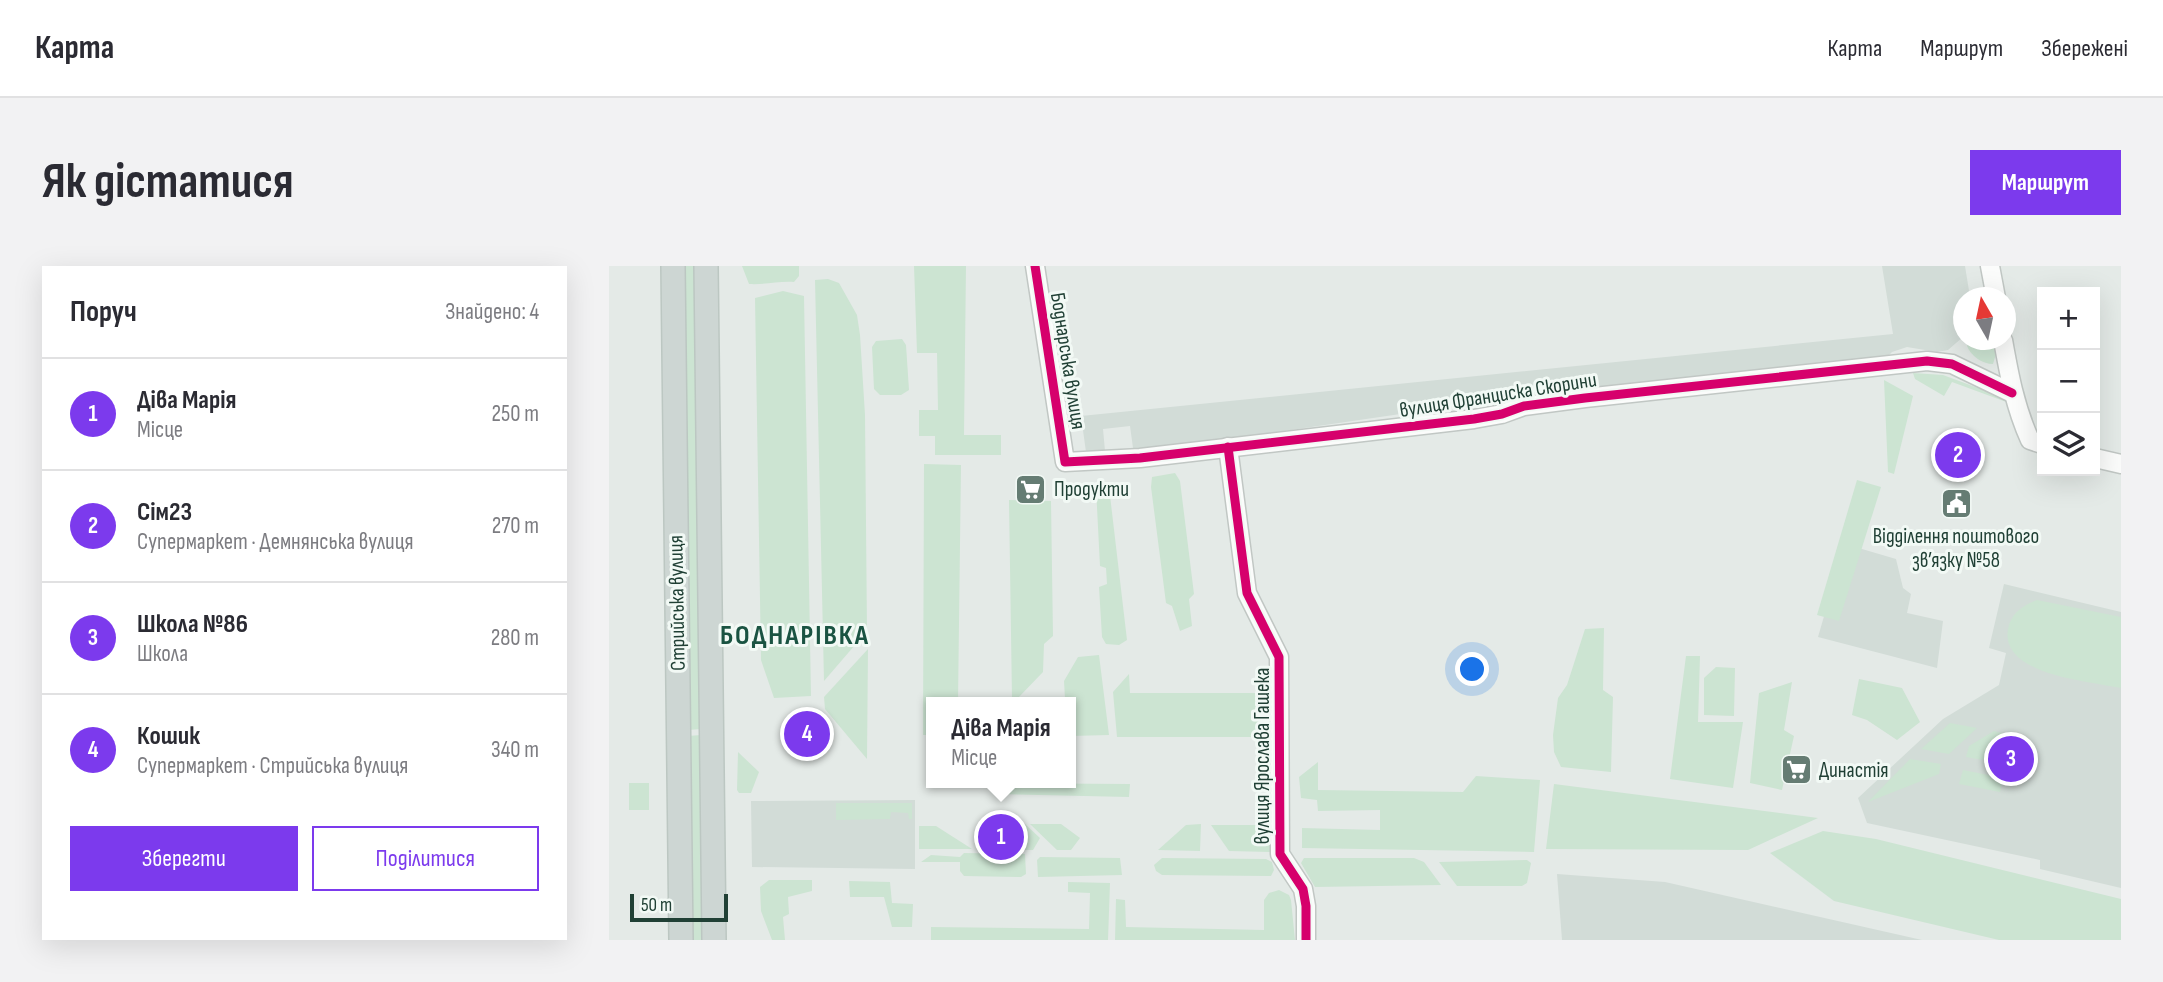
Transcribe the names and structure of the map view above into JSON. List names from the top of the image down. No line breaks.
{"streets":{"main road":["Стрийська вулиця"],"street":["Боднарська вулиця","вулиця Франциска Скорини","вулиця Ярослава Гашека"]},"crossings":[["Боднарська вулиця","вулиця Франциска Скорини"],["вулиця Франциска Скорини","вулиця Ярослава Гашека"]],"districts":["БОДНАРІВКА"],"places":{"supermarket":["Продукти","Династія"],"public building":["Відділення поштового зв’язку №58"]},"scale_bar":"50 m","north":"top","page":{"header":"Карта","nav":["Карта","Маршрут","Збережені"],"buttons":["Маршрут",["Зберегти","Поділитися"]],"title":"Як дістатися","heading":["Поруч","Знайдено: 4"],"map_buttons":["+","−"],"list":[{"mark":"1","name":"Діва Марія","note":"Місце","value":"250 m"},{"mark":"2","name":"Сім23","note":"Супермаркет · Демнянська вулиця","value":"270 m"},{"mark":"3","name":"Школа №86","note":"Школа","value":"280 m"},{"mark":"4","name":"Кошик","note":"Супермаркет · Стрийська вулиця","value":"340 m"}],"pins":["2","4","3","1"],"popup":["Діва Марія","Місце"],"scale":"50 m"}}
